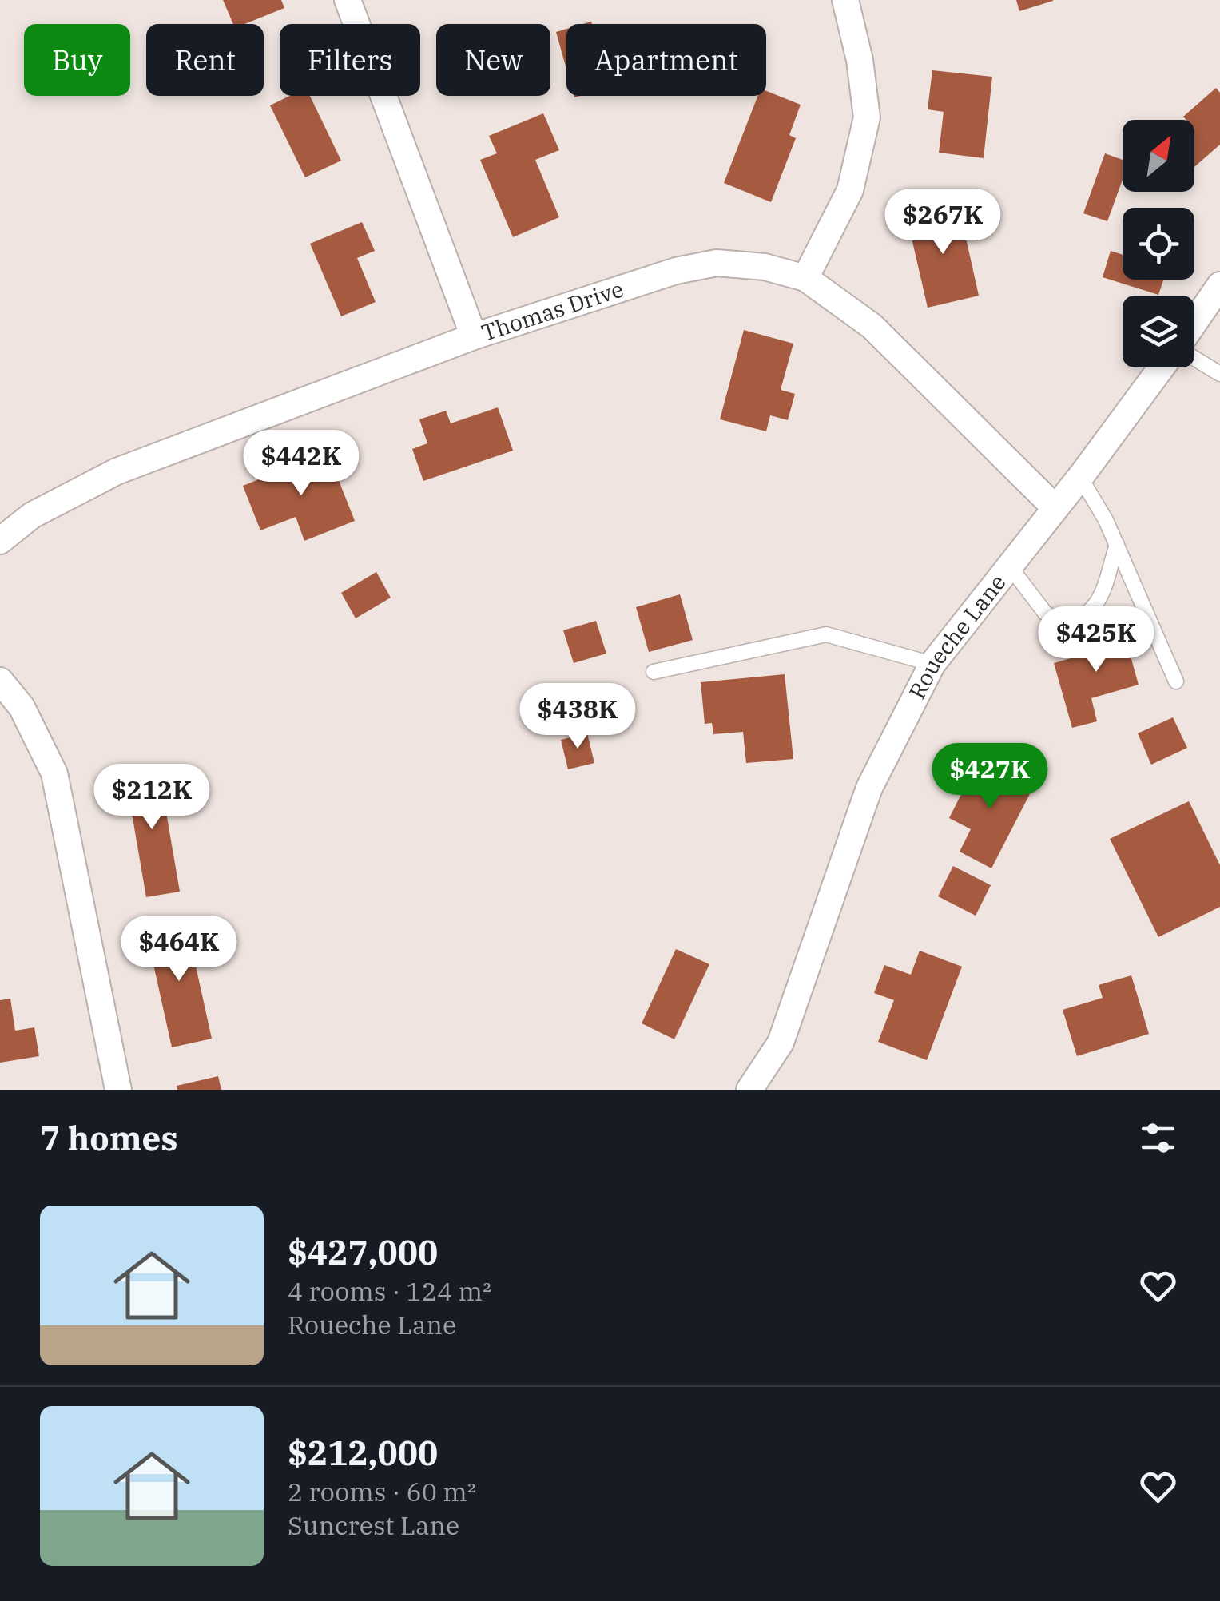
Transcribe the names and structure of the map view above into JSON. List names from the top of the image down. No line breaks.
{"streets":{"street":["Thomas Drive","Roueche Lane"]},"crossings":[["Thomas Drive","Roueche Lane"]],"north":"top right","page":{"chip":["Buy","Rent","Filters","New","Apartment"],"price":["$267K","$442K","$425K","$438K","$427K","$212K","$464K"],"heading":"7 homes","list":[{"name":"$427,000","note":"4 rooms · 124 m² · Roueche Lane"},{"name":"$212,000","note":"2 rooms · 60 m² · Suncrest Lane"}]}}
